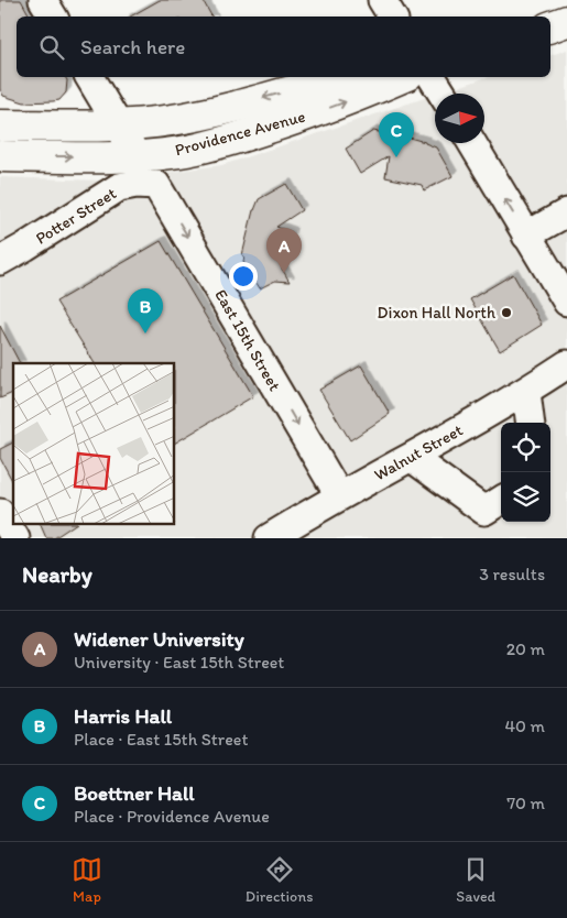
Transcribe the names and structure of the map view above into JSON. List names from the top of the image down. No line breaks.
{"streets":{"main road":["Providence Avenue"],"street":["Potter Street","East 15th Street","Walnut Street"]},"crossings":[["Potter Street","East 15th Street"],["East 15th Street","Walnut Street"]],"one_way":["East 15th Street"],"places":["Dixon Hall North"],"north":"right","page":{"search":"Search here","pins":["C","A","B"],"heading":["Nearby","3 results"],"list":[{"mark":"A","name":"Widener University","note":"University · East 15th Street","value":"20 m"},{"mark":"B","name":"Harris Hall","note":"Place · East 15th Street","value":"40 m"},{"mark":"C","name":"Boettner Hall","note":"Place · Providence Avenue","value":"70 m"}],"nav":["Map","Directions","Saved"]}}
